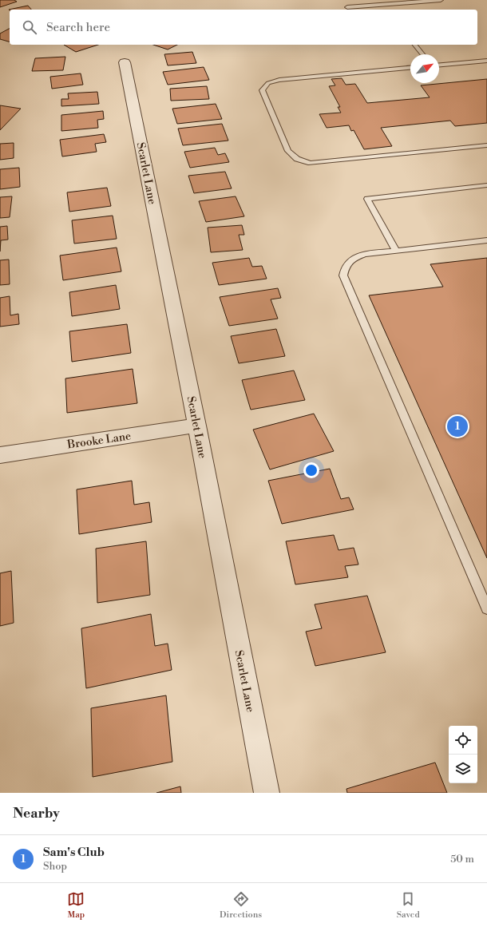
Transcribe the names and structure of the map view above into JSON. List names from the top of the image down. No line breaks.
{"streets":{"street":["Scarlet Lane","Brooke Lane"]},"crossings":[["Scarlet Lane","Brooke Lane"]],"north":"top right","page":{"search":"Search here","pins":"1","heading":"Nearby","list":[{"mark":"1","name":"Sam's Club","note":"Shop","value":"50 m"}],"nav":["Map","Directions","Saved"]}}
